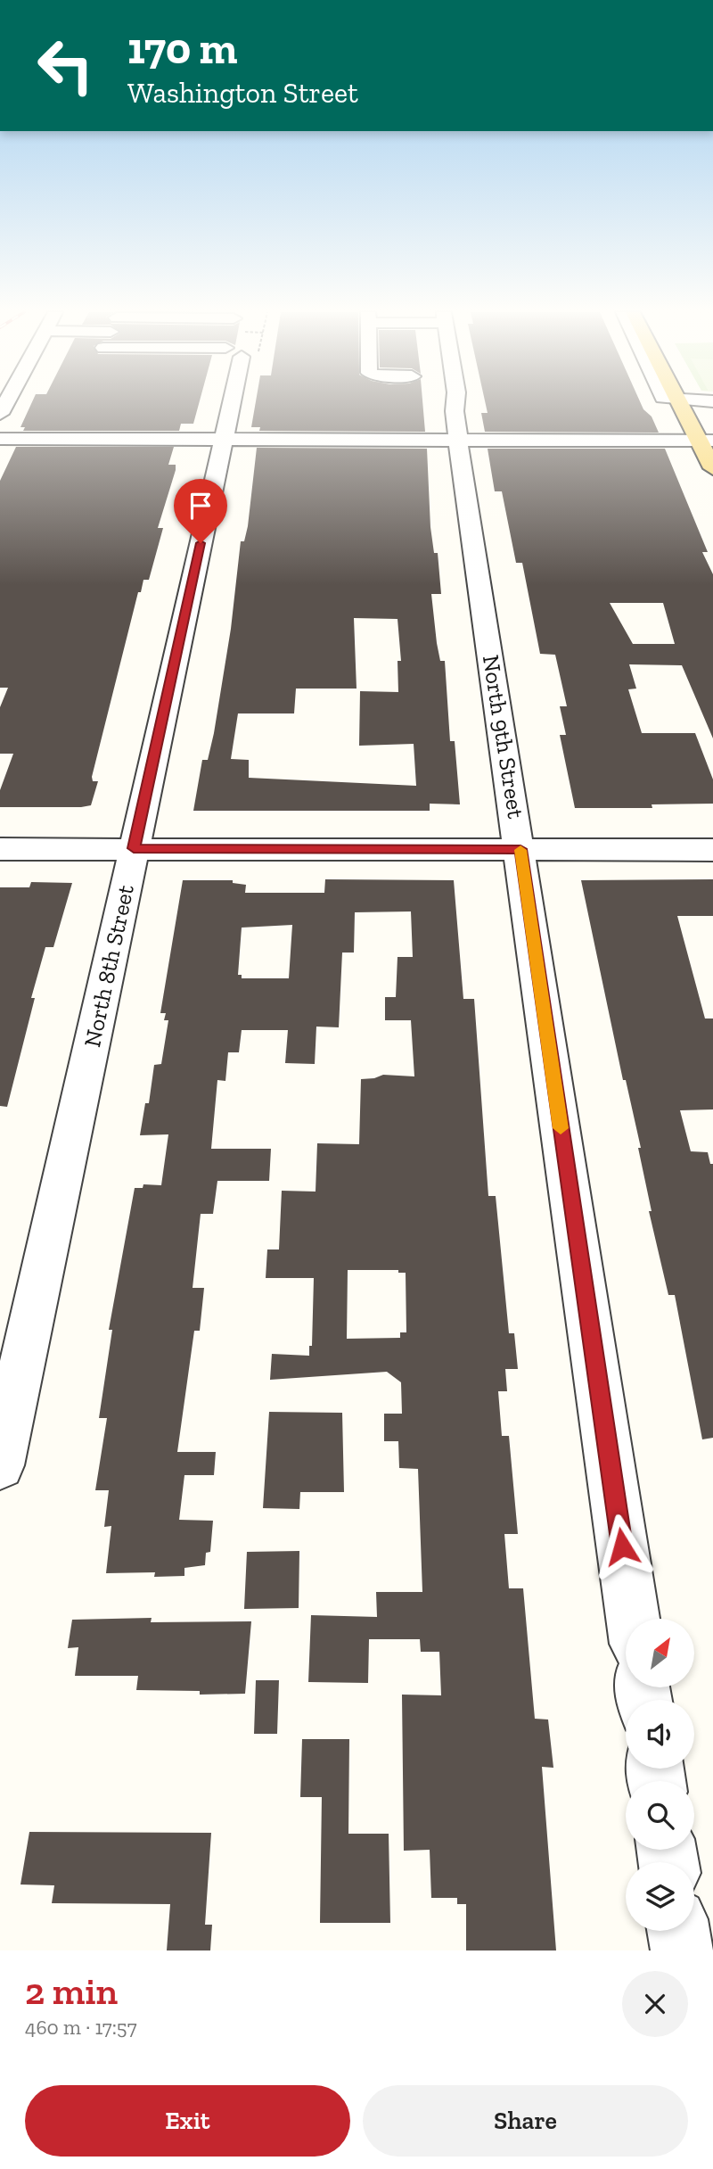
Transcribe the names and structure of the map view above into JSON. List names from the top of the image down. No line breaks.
{"streets":{"street":["North 9th Street","North 8th Street"]},"north":"top right","page":{"turn":["170 m","Washington Street"],"heading":["2 min","460 m · 17:57"],"buttons":["Exit","Share"]}}
